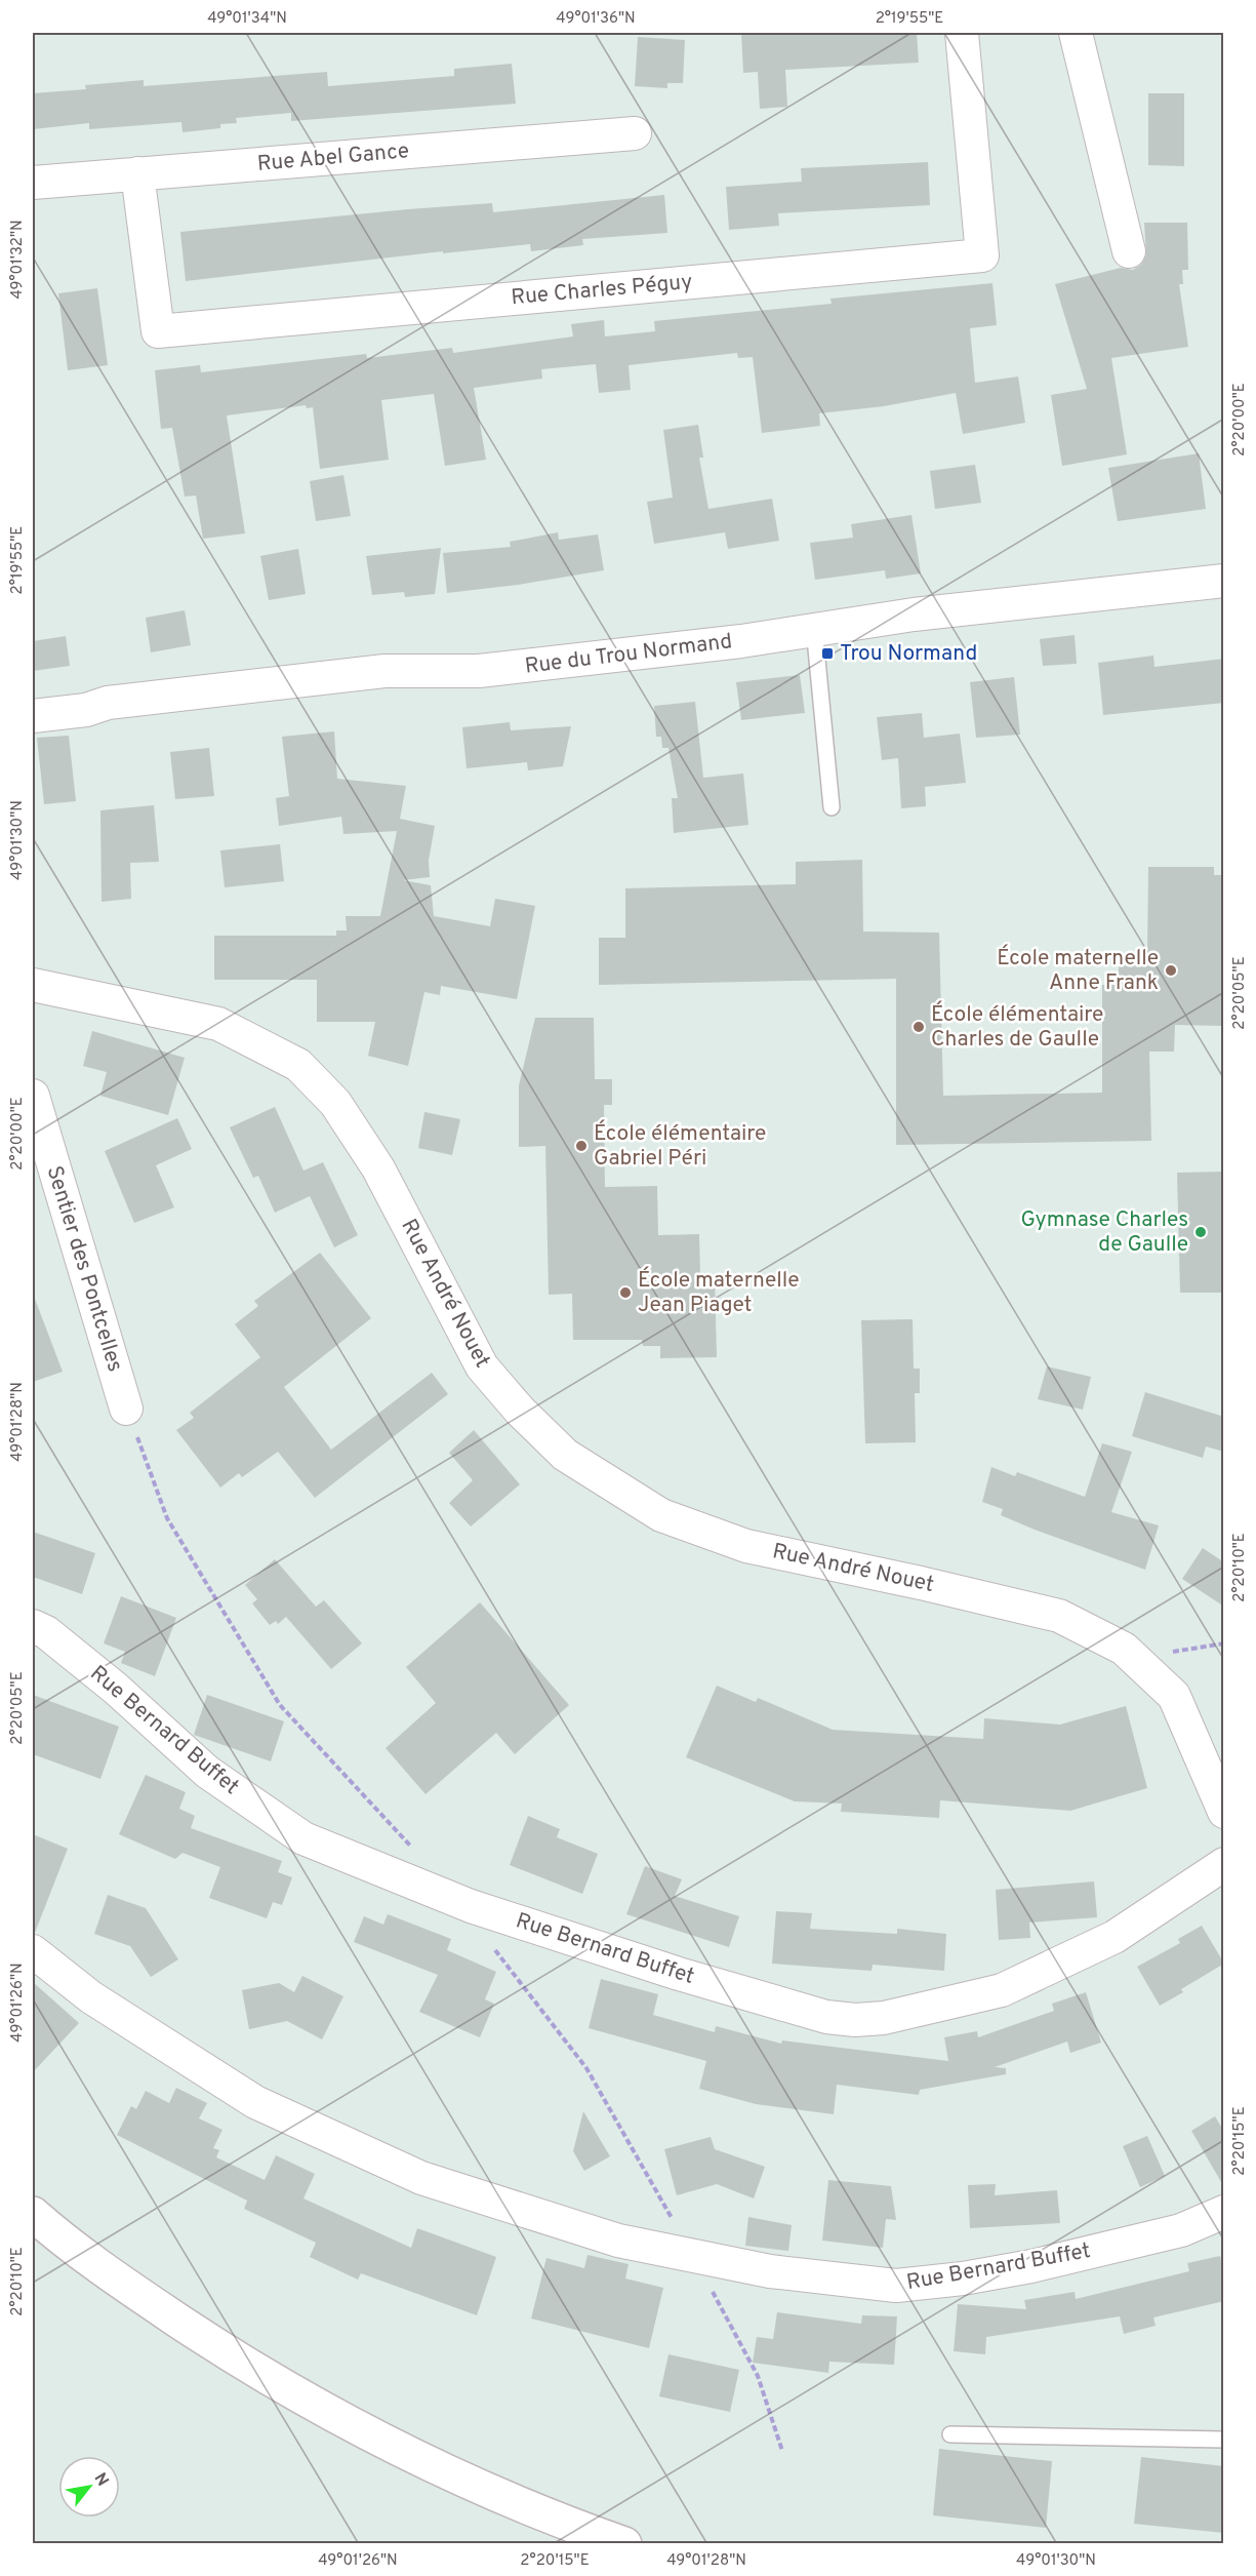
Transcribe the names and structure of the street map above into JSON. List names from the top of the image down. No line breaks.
{"streets":{"street":["Rue Abel Gance","Rue Charles Péguy","Rue du Trou Normand","Sentier des Pontcelles","Rue André Nouet","Rue Bernard Buffet"]},"crossings":[["Rue Abel Gance","Rue Charles Péguy"]],"places":{"transit":["Trou Normand"],"other":["École maternelle Anne Frank","École élémentaire Charles de Gaulle","École élémentaire Gabriel Péri","Gymnase Charles de Gaulle","École maternelle Jean Piaget"]},"north":"top right","coordinates":["49°01'34\"N","49°01'36\"N","2°19'55\"E","49°01'32\"N","2°20'00\"E","49°01'30\"N","2°20'05\"E","49°01'28\"N","2°20'10\"E","49°01'26\"N","2°20'15\"E"]}
